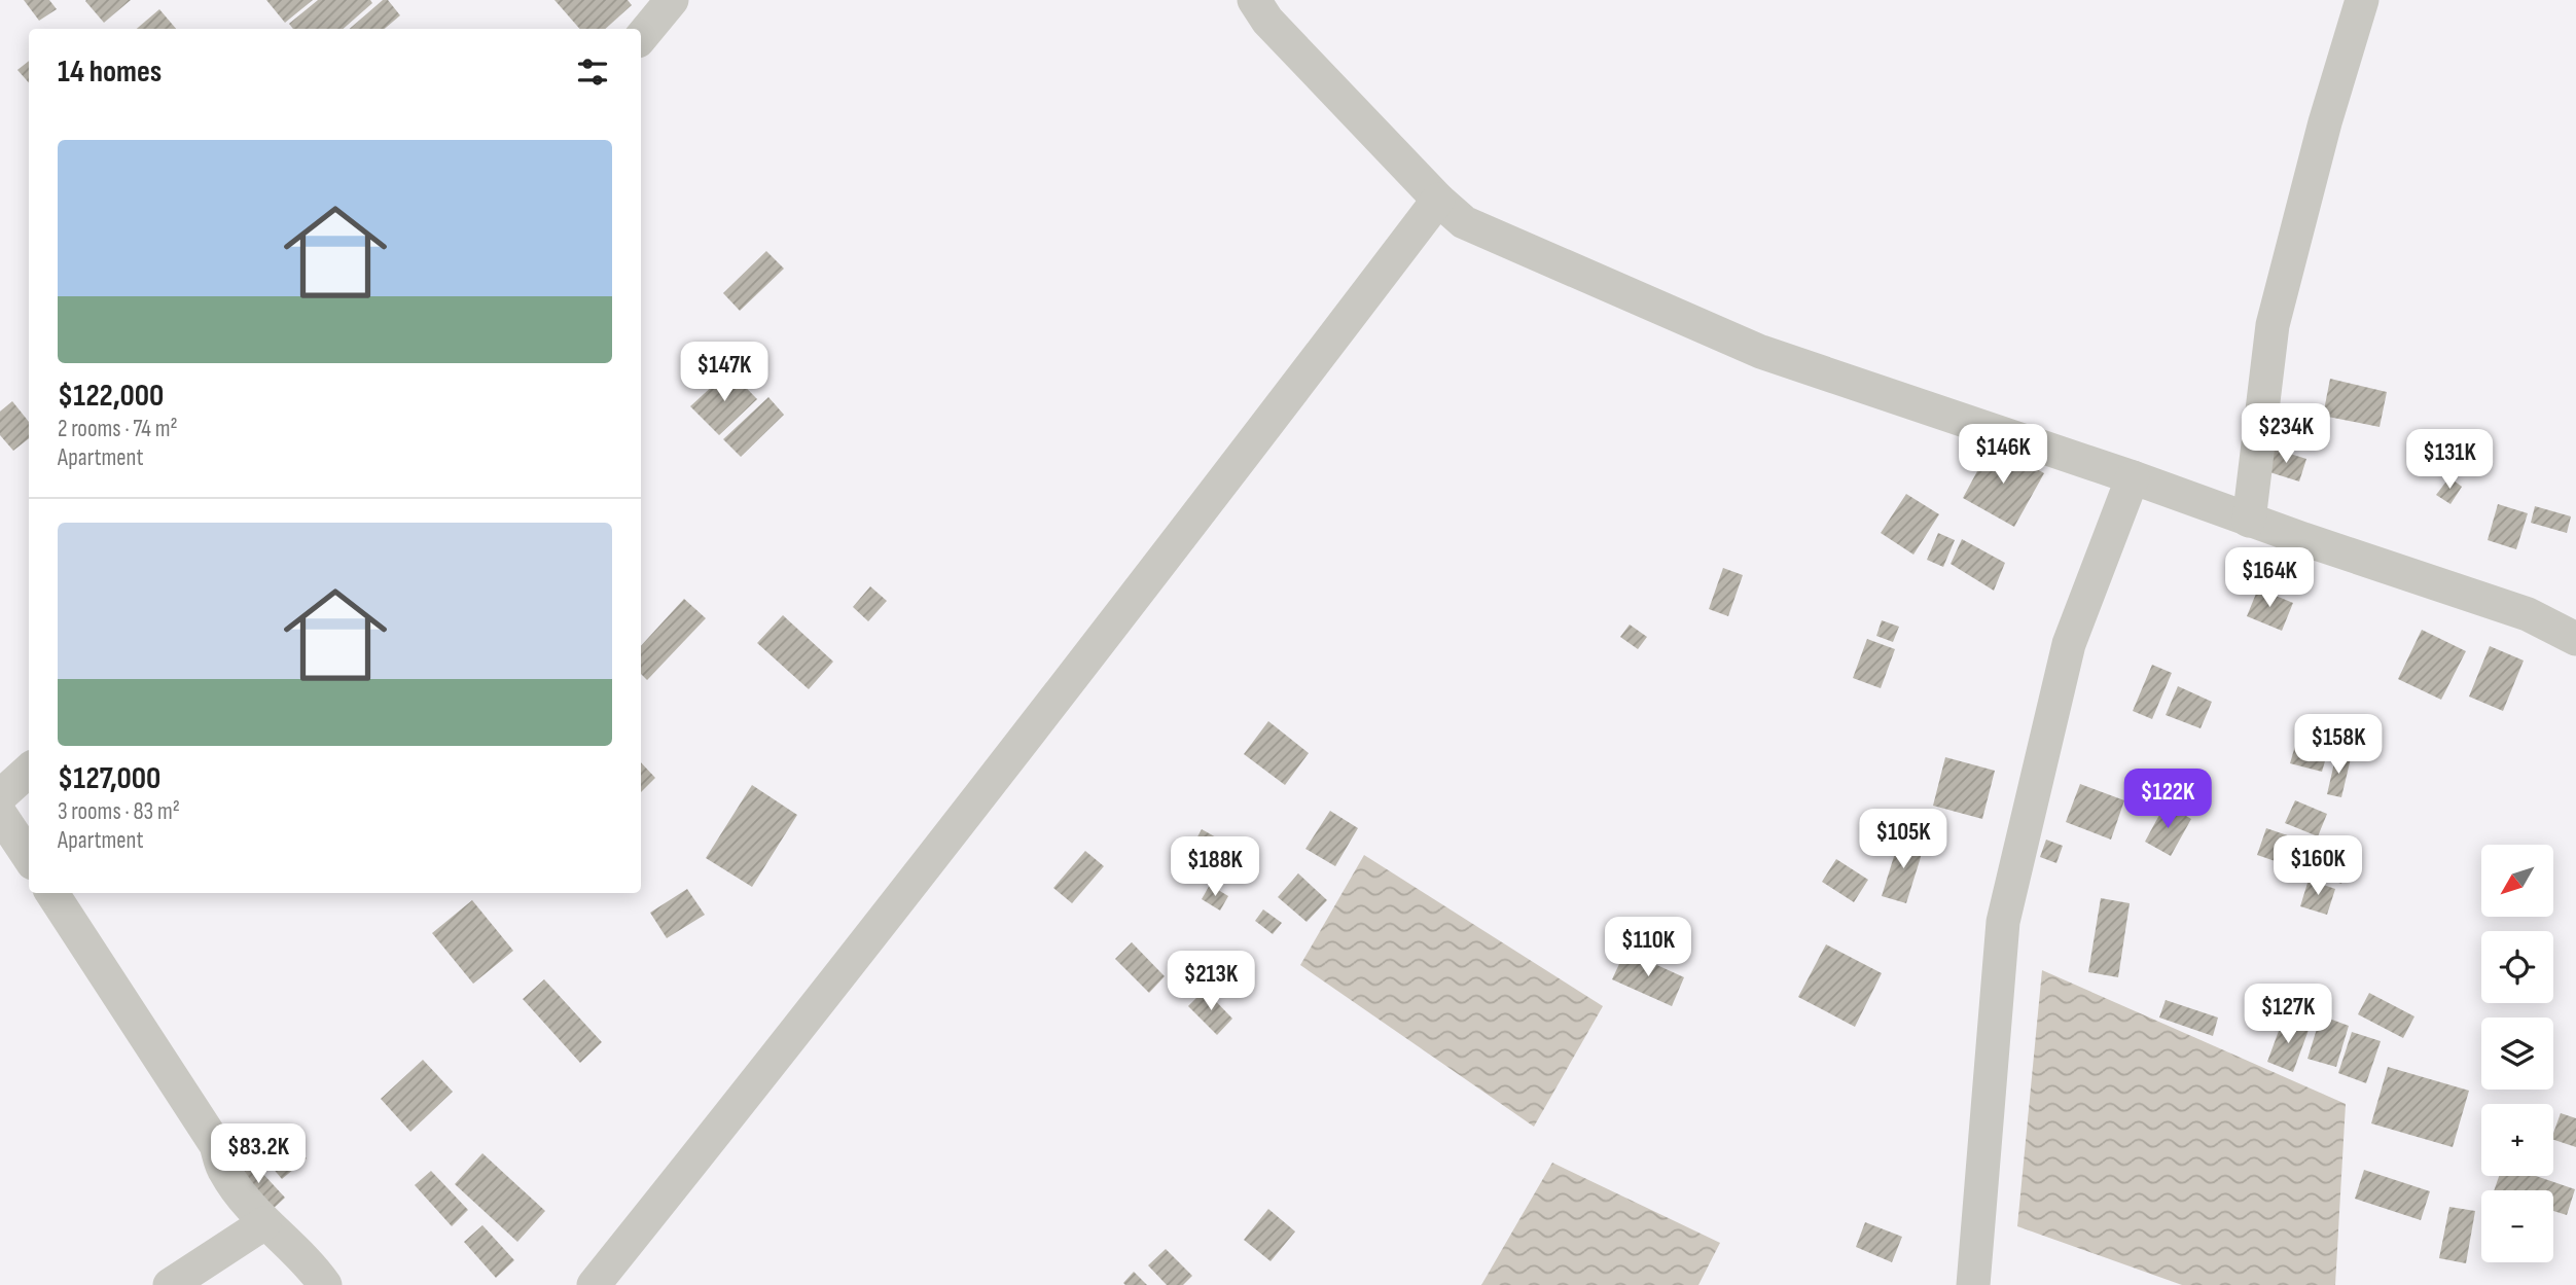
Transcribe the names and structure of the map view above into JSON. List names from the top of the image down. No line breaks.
{"north":"bottom left","page":{"heading":"14 homes","list":[{"name":"$122,000","note":"2 rooms · 74 m² · Apartment"},{"name":"$127,000","note":"3 rooms · 83 m² · Apartment"}],"price":["$147K","$234K","$146K","$131K","$164K","$158K","$122K","$105K","$160K","$188K","$110K","$213K","$127K","$83.2K"],"map_buttons":["+","−"]}}
